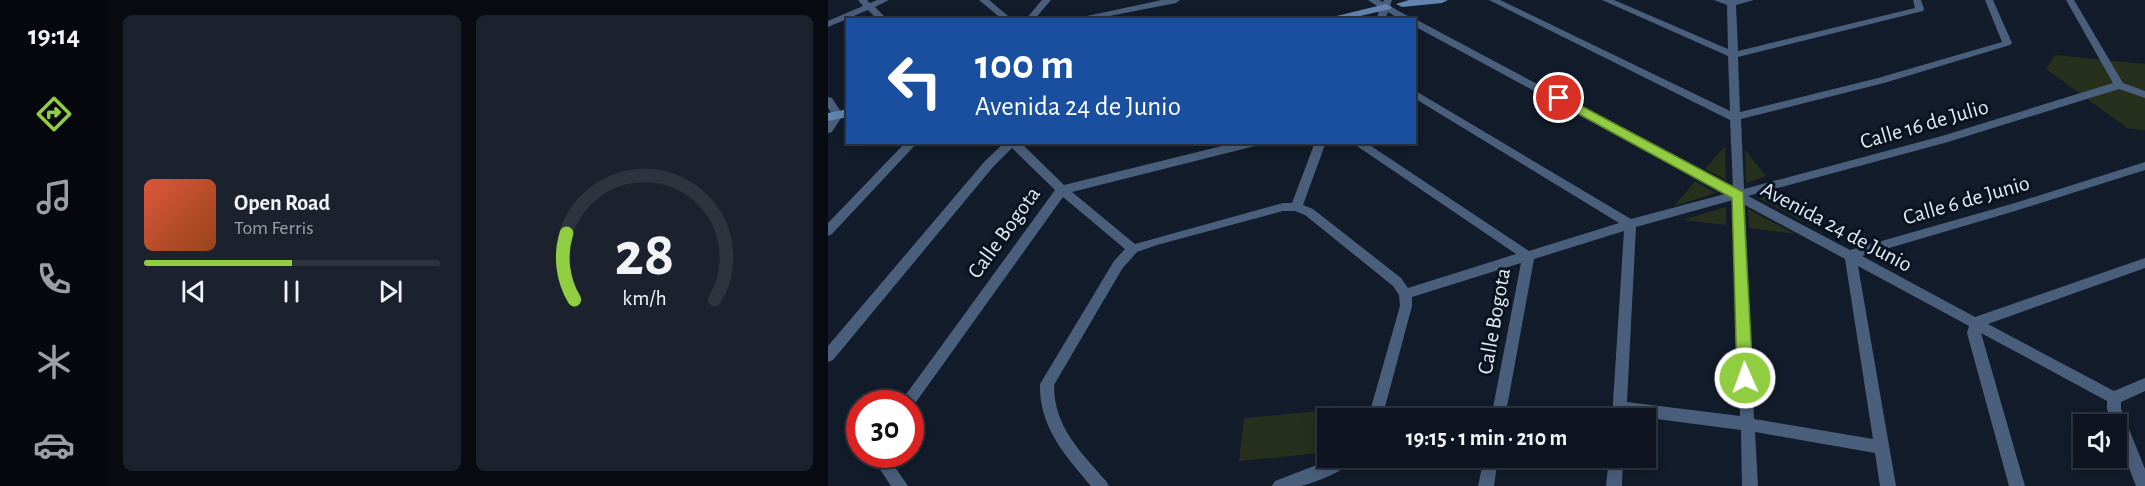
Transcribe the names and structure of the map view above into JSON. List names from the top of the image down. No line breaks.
{"streets":{"street":["Calle 16 de Julio","Calle 6 de Junio","Avenida 24 de Junio","Calle Bogota"]},"crossings":[["Calle 16 de Julio","Avenida 24 de Junio"],["Calle 16 de Julio","Calle Bogota"],["Calle 6 de Junio","Avenida 24 de Junio"]],"page":{"tabs":"19:14","turn":["100 m","Avenida 24 de Junio"],"song":["Open Road","Tom Ferris"],"limit":"30","trip":"19:15 · 1 min · 210 m","gauge":["28","km/h"]}}
